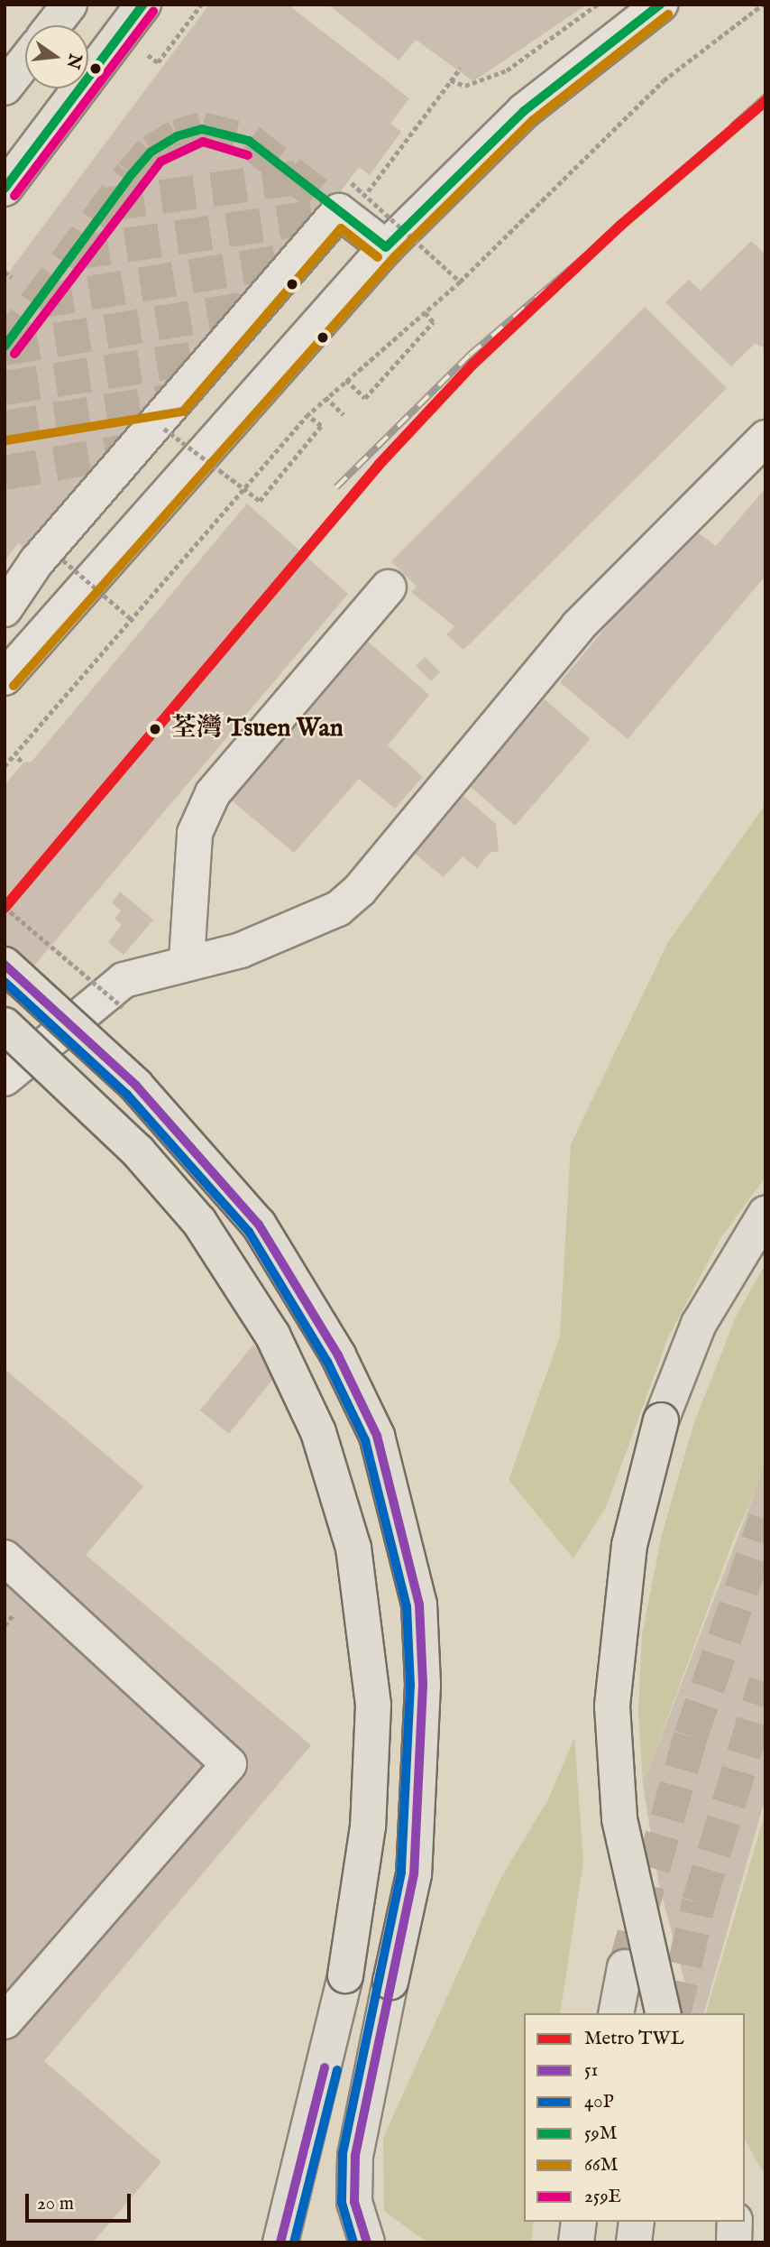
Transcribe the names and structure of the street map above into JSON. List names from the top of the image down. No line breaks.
{"places":["荃灣 Tsuen Wan"],"lines":["transit line 59M","transit line 259E","transit line 66M","metro line TWL","transit line 51","transit line 40P"],"legend":["Metro TWL","51","40P","59M","66M","259E"],"scale_bar":"20 m","north":"right"}
